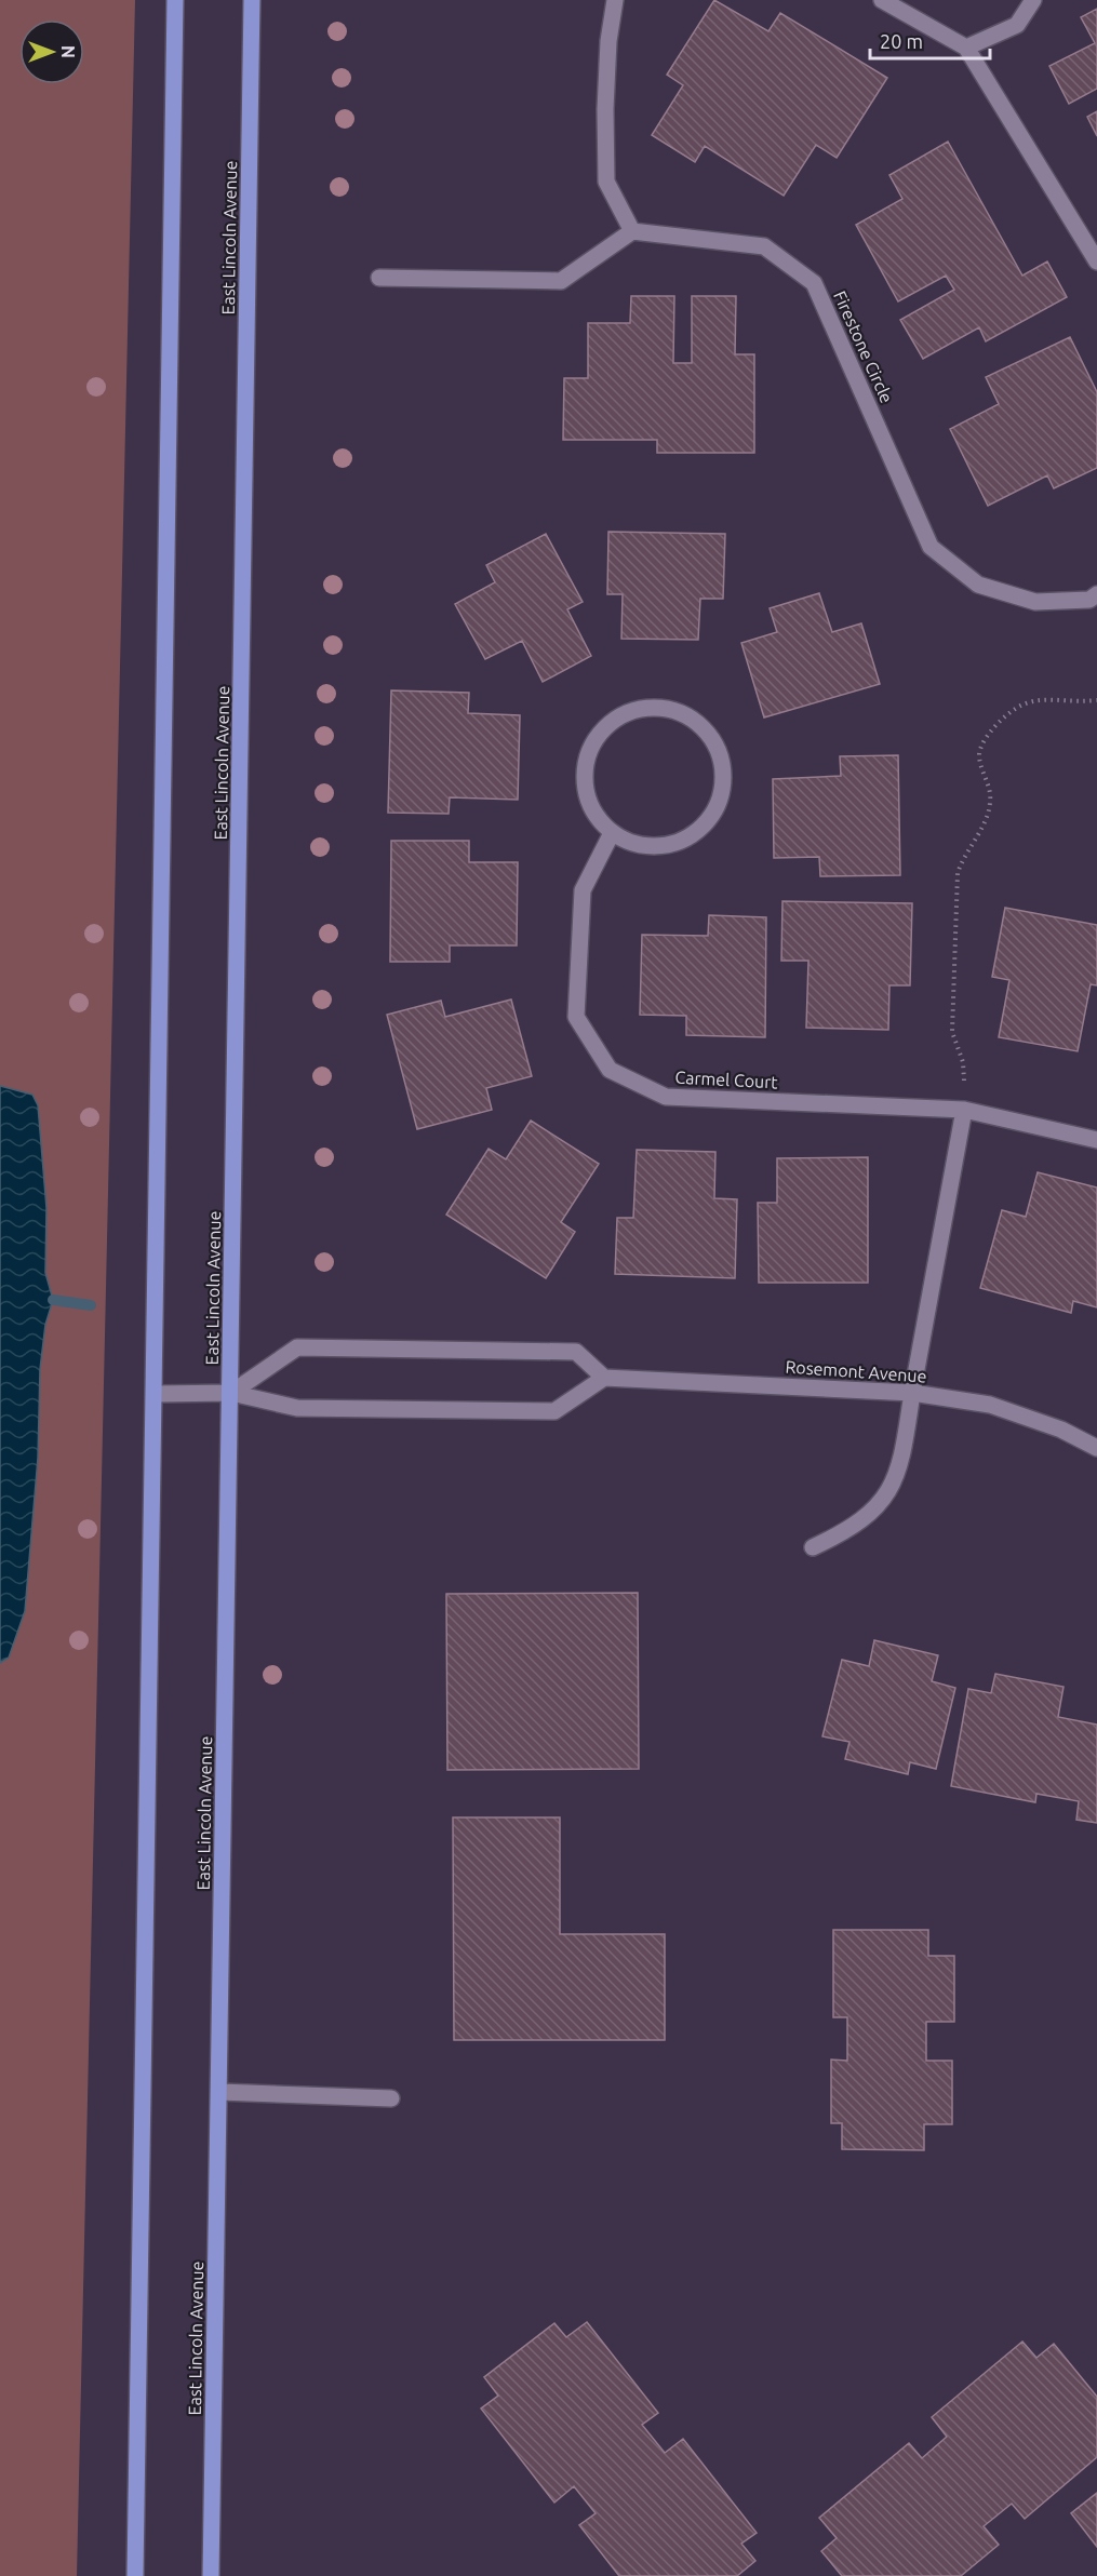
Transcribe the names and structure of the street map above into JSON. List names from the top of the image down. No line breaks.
{"streets":{"main road":["East Lincoln Avenue"],"street":["Firestone Circle","Carmel Court","Rosemont Avenue"]},"scale_bar":"20 m","north":"right"}
